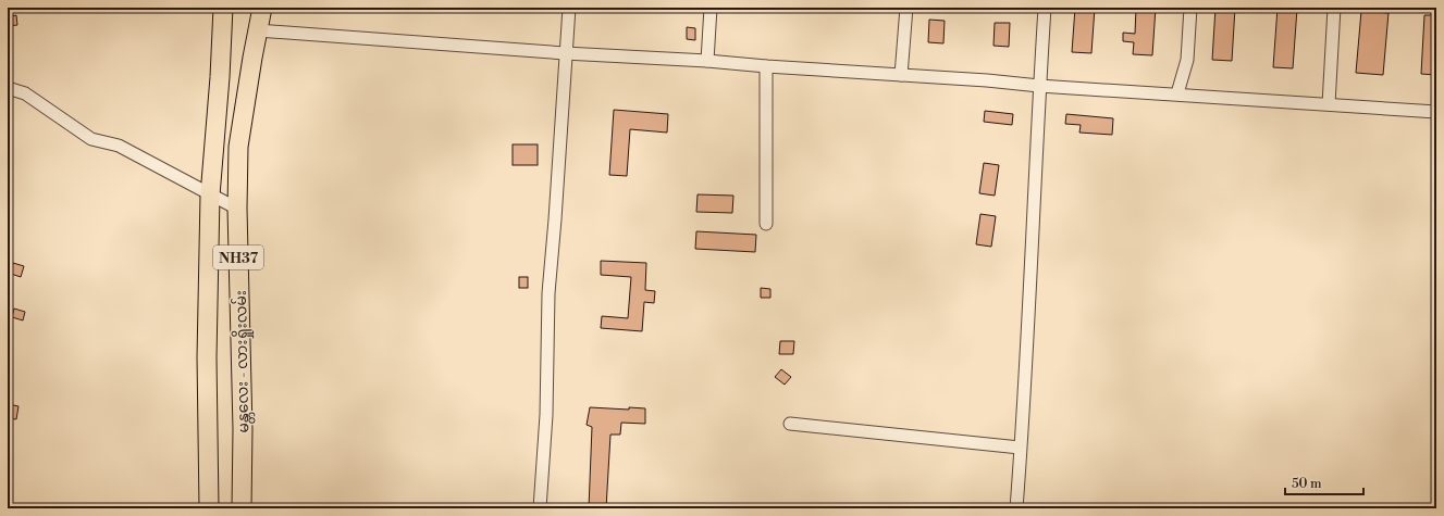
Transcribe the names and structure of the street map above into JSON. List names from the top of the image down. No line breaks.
{"streets":{"highway":["NH37","မန္တလေး - လားရှိုးလမ်း"]},"scale_bar":"50 m"}
